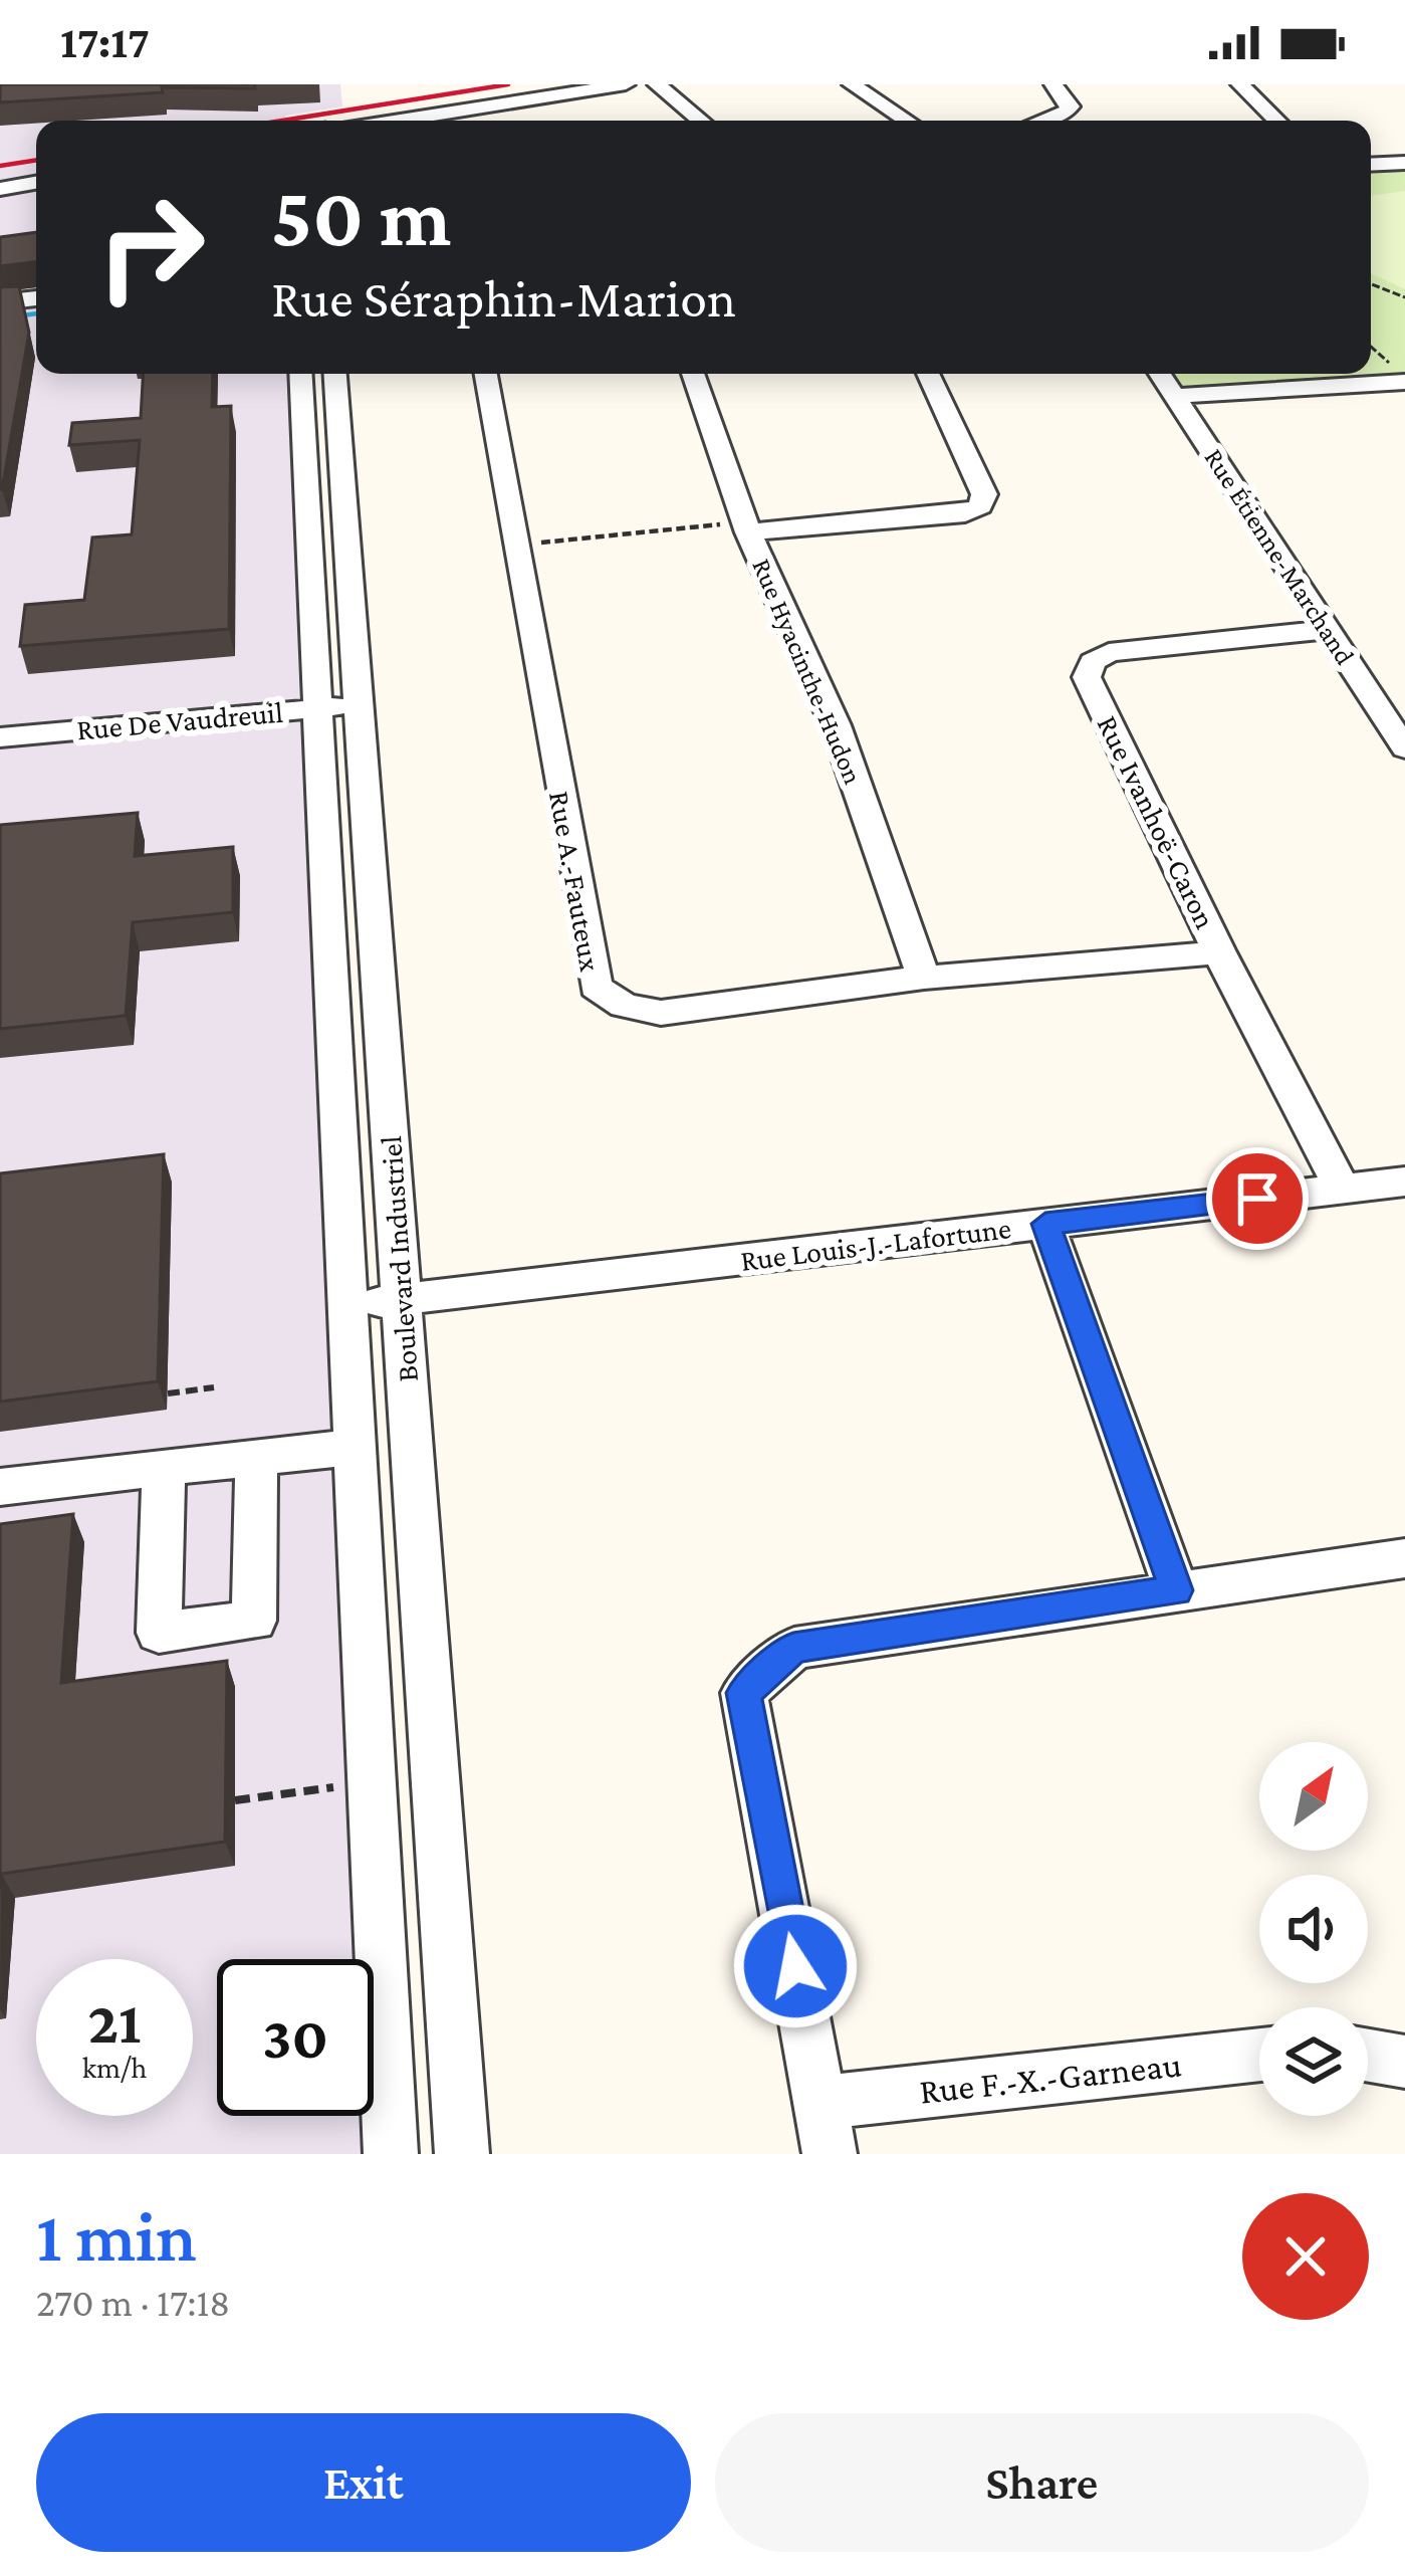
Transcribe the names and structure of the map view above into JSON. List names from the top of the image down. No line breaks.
{"streets":{"street":["Rue Étienne-Marchand","Rue Hyacinthe-Hudon","Rue De Vaudreuil","Rue Ivanhoë-Caron","Rue A.-Fauteux","Rue Louis-J.-Lafortune","Boulevard Industriel","Rue F.-X.-Garneau"]},"crossings":[["Rue Étienne-Marchand","Rue Ivanhoë-Caron"],["Rue Hyacinthe-Hudon","Rue A.-Fauteux"],["Rue De Vaudreuil","Boulevard Industriel"],["Rue Ivanhoë-Caron","Rue A.-Fauteux"],["Rue Ivanhoë-Caron","Rue Louis-J.-Lafortune"],["Rue Louis-J.-Lafortune","Boulevard Industriel"]],"north":"top right","page":{"status":"17:17","turn":["50 m","Rue Séraphin-Marion"],"speed":"21 km/h","limit":"30","heading":["1 min","270 m · 17:18"],"buttons":["Exit","Share"]}}
